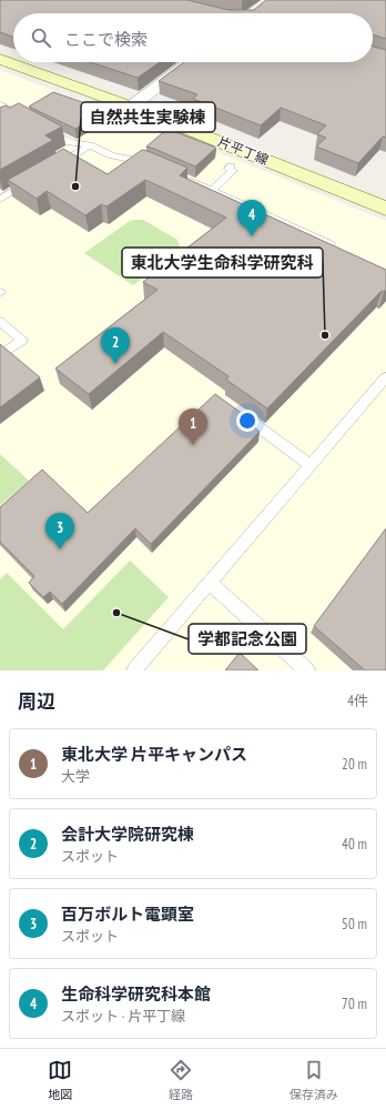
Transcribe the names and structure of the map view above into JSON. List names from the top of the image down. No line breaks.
{"streets":{"street":["片平丁線"]},"places":["自然共生実験棟","東北大学生命科学研究科","学都記念公園"],"page":{"search":"ここで検索","pins":["4","2","1","3"],"heading":["周辺","4件"],"list":[{"mark":"1","name":"東北大学 片平キャンパス","note":"大学","value":"20 m"},{"mark":"2","name":"会計大学院研究棟","note":"スポット","value":"40 m"},{"mark":"3","name":"百万ボルト電顕室","note":"スポット","value":"50 m"},{"mark":"4","name":"生命科学研究科本館","note":"スポット · 片平丁線","value":"70 m"}],"nav":["地図","経路","保存済み"]}}
